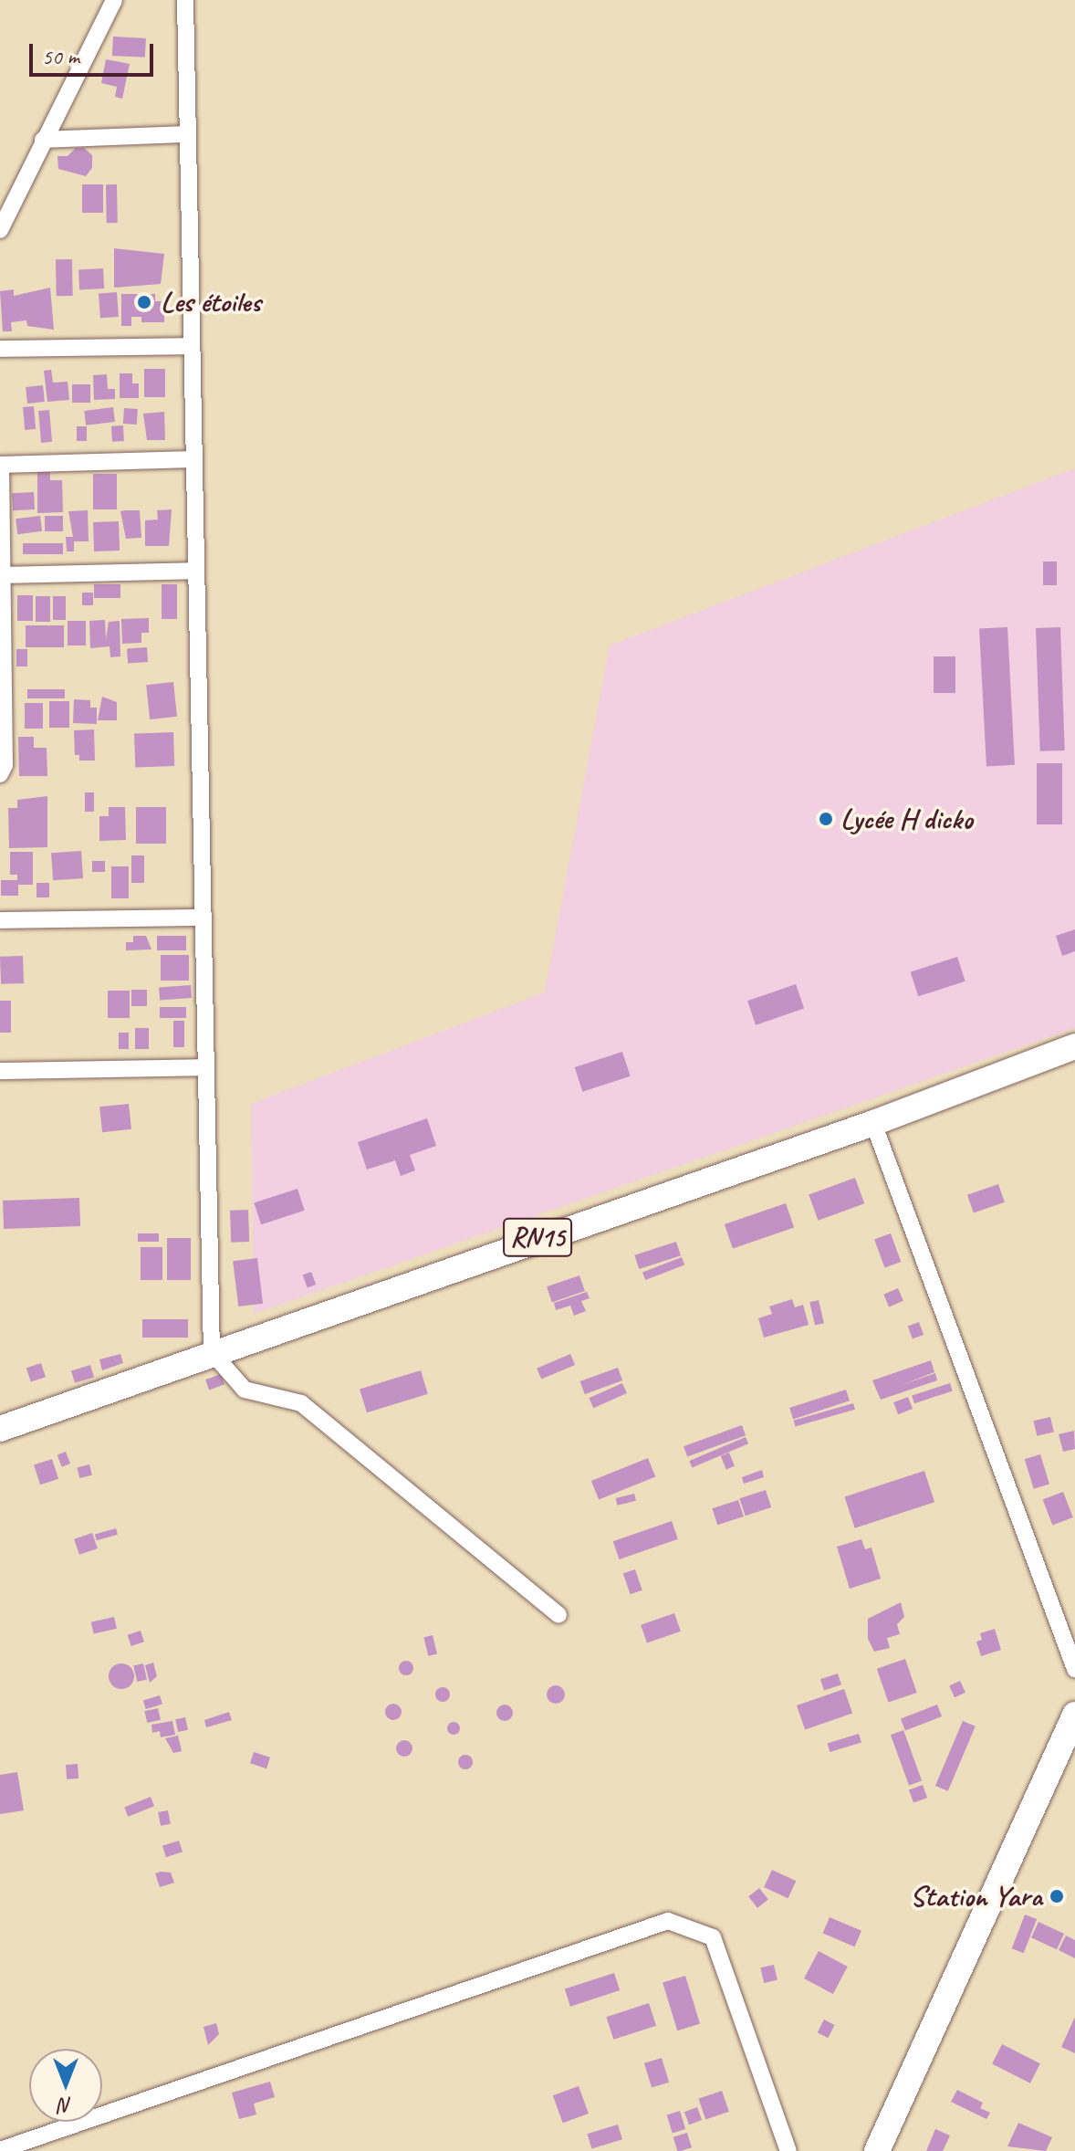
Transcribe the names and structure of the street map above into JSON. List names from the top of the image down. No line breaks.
{"streets":{"main road":["RN15"]},"places":["Les étoiles","Lycée H dicko","Station Yara"],"scale_bar":"50 m","north":"bottom"}
